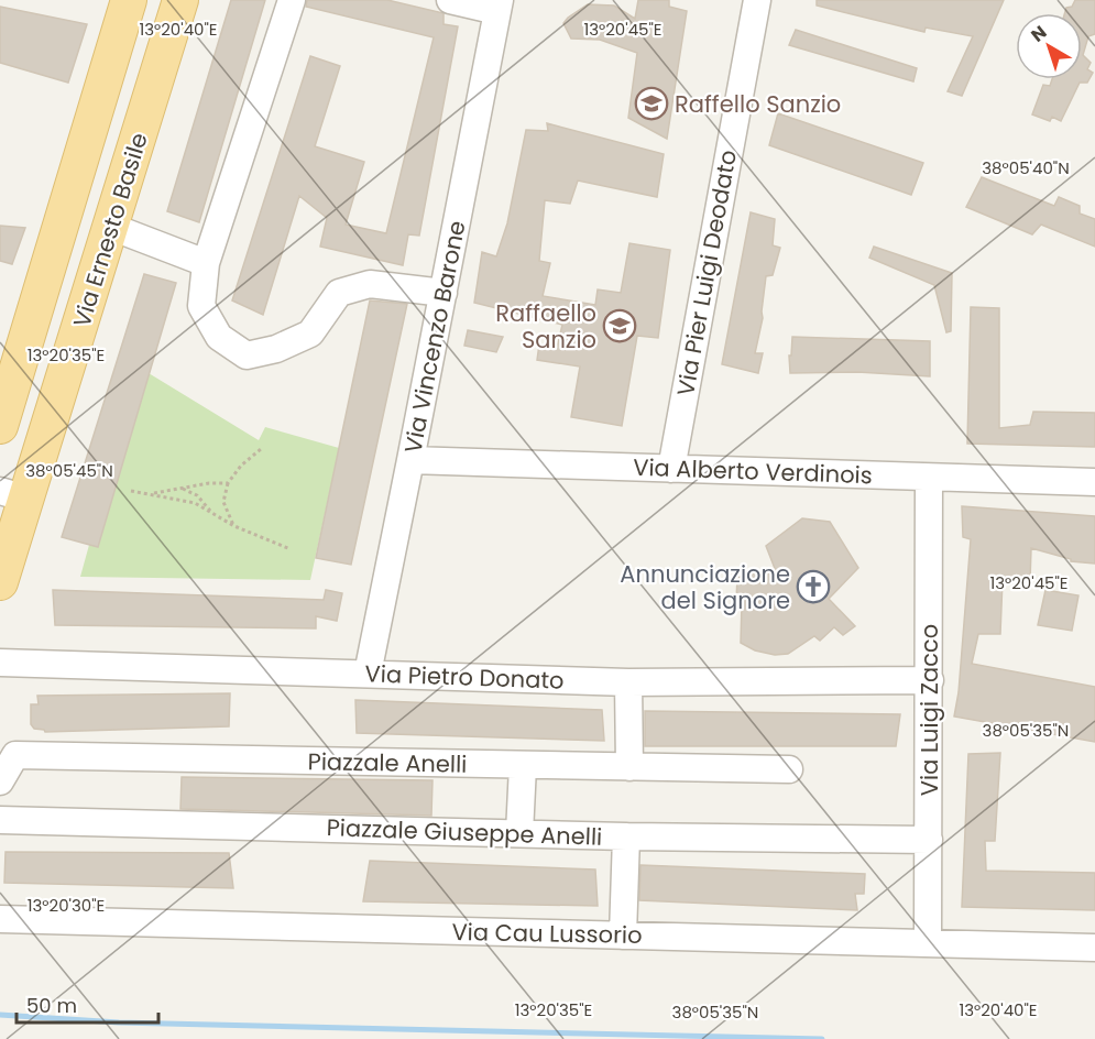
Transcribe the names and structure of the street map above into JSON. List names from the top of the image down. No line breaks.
{"streets":{"main road":["Via Ernesto Basile"],"street":["Via Pier Luigi Deodato","Via Vincenzo Barone","Via Alberto Verdinois","Via Pietro Donato","Via Luigi Zacco","Piazzale Anelli","Piazzale Giuseppe Anelli","Via Cau Lussorio"]},"crossings":[["Via Pier Luigi Deodato","Via Alberto Verdinois"],["Via Vincenzo Barone","Via Alberto Verdinois"],["Via Vincenzo Barone","Via Pietro Donato"],["Via Alberto Verdinois","Via Luigi Zacco"],["Via Pietro Donato","Via Luigi Zacco"],["Via Luigi Zacco","Piazzale Giuseppe Anelli"],["Via Luigi Zacco","Via Cau Lussorio"]],"places":{"school or university":["Raffello Sanzio","Raffaello Sanzio"],"church":["Annunciazione del Signore"]},"scale_bar":"50 m","north":"top left","coordinates":["13°20'40\"E","13°20'45\"E","38°05'40\"N","13°20'35\"E","38°05'45\"N","38°05'35\"N","13°20'30\"E"]}
